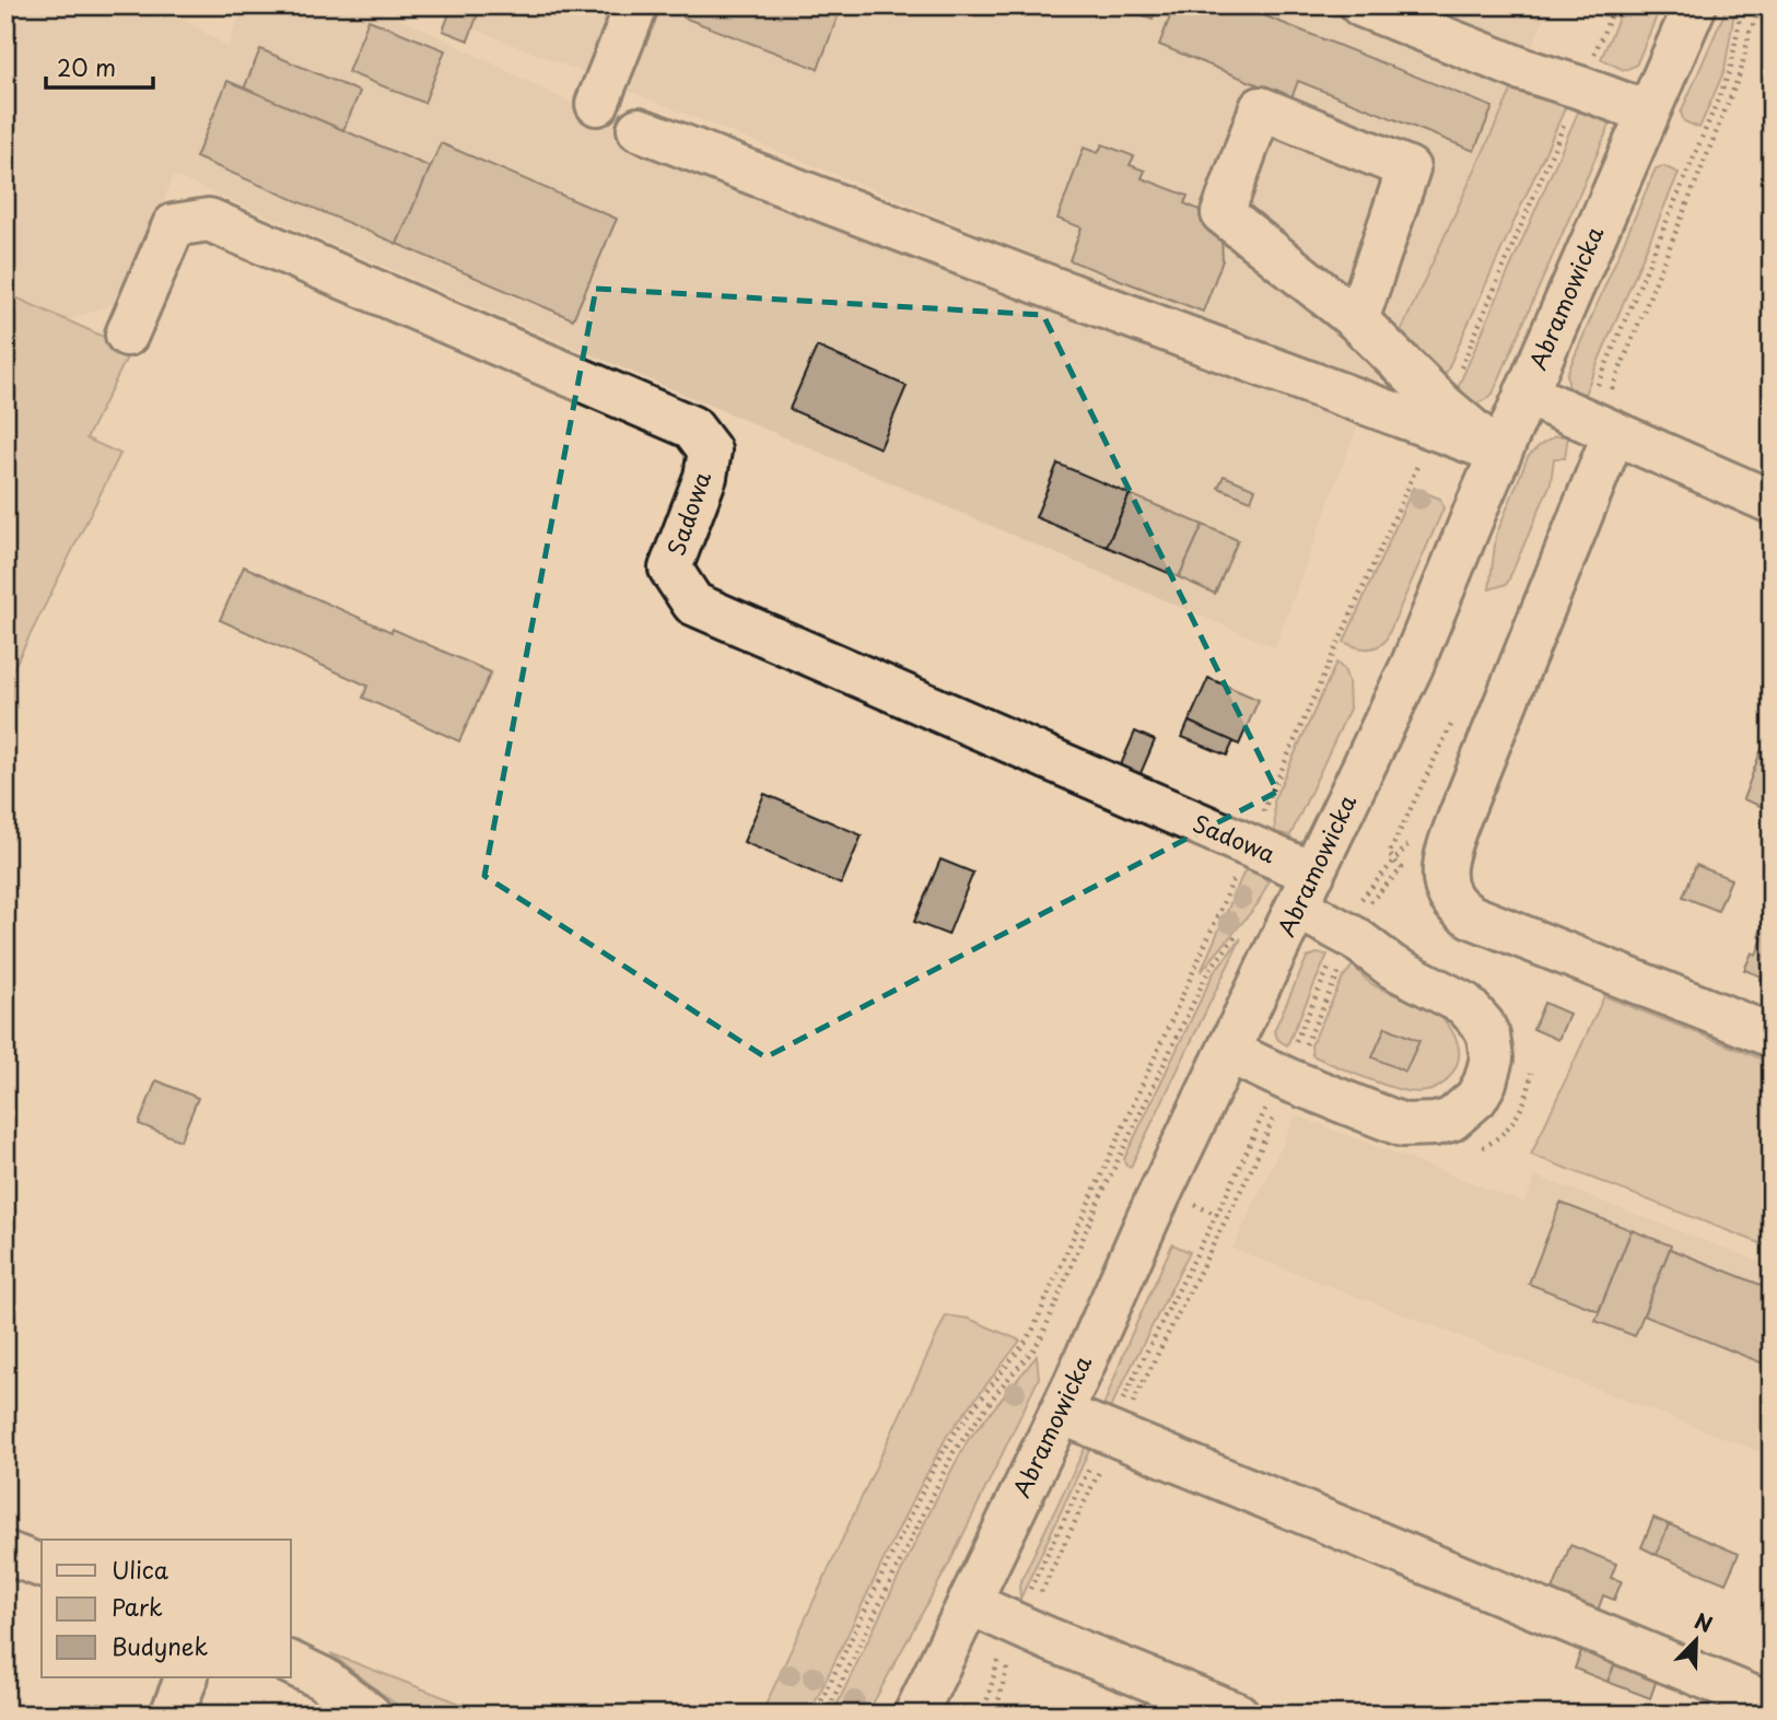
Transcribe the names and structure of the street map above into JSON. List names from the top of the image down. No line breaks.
{"streets":{"street":["Abramowicka","Sadowa"]},"crossings":[["Abramowicka","Sadowa"]],"legend":["Ulica","Park","Budynek"],"scale_bar":"20 m","north":"top right"}
